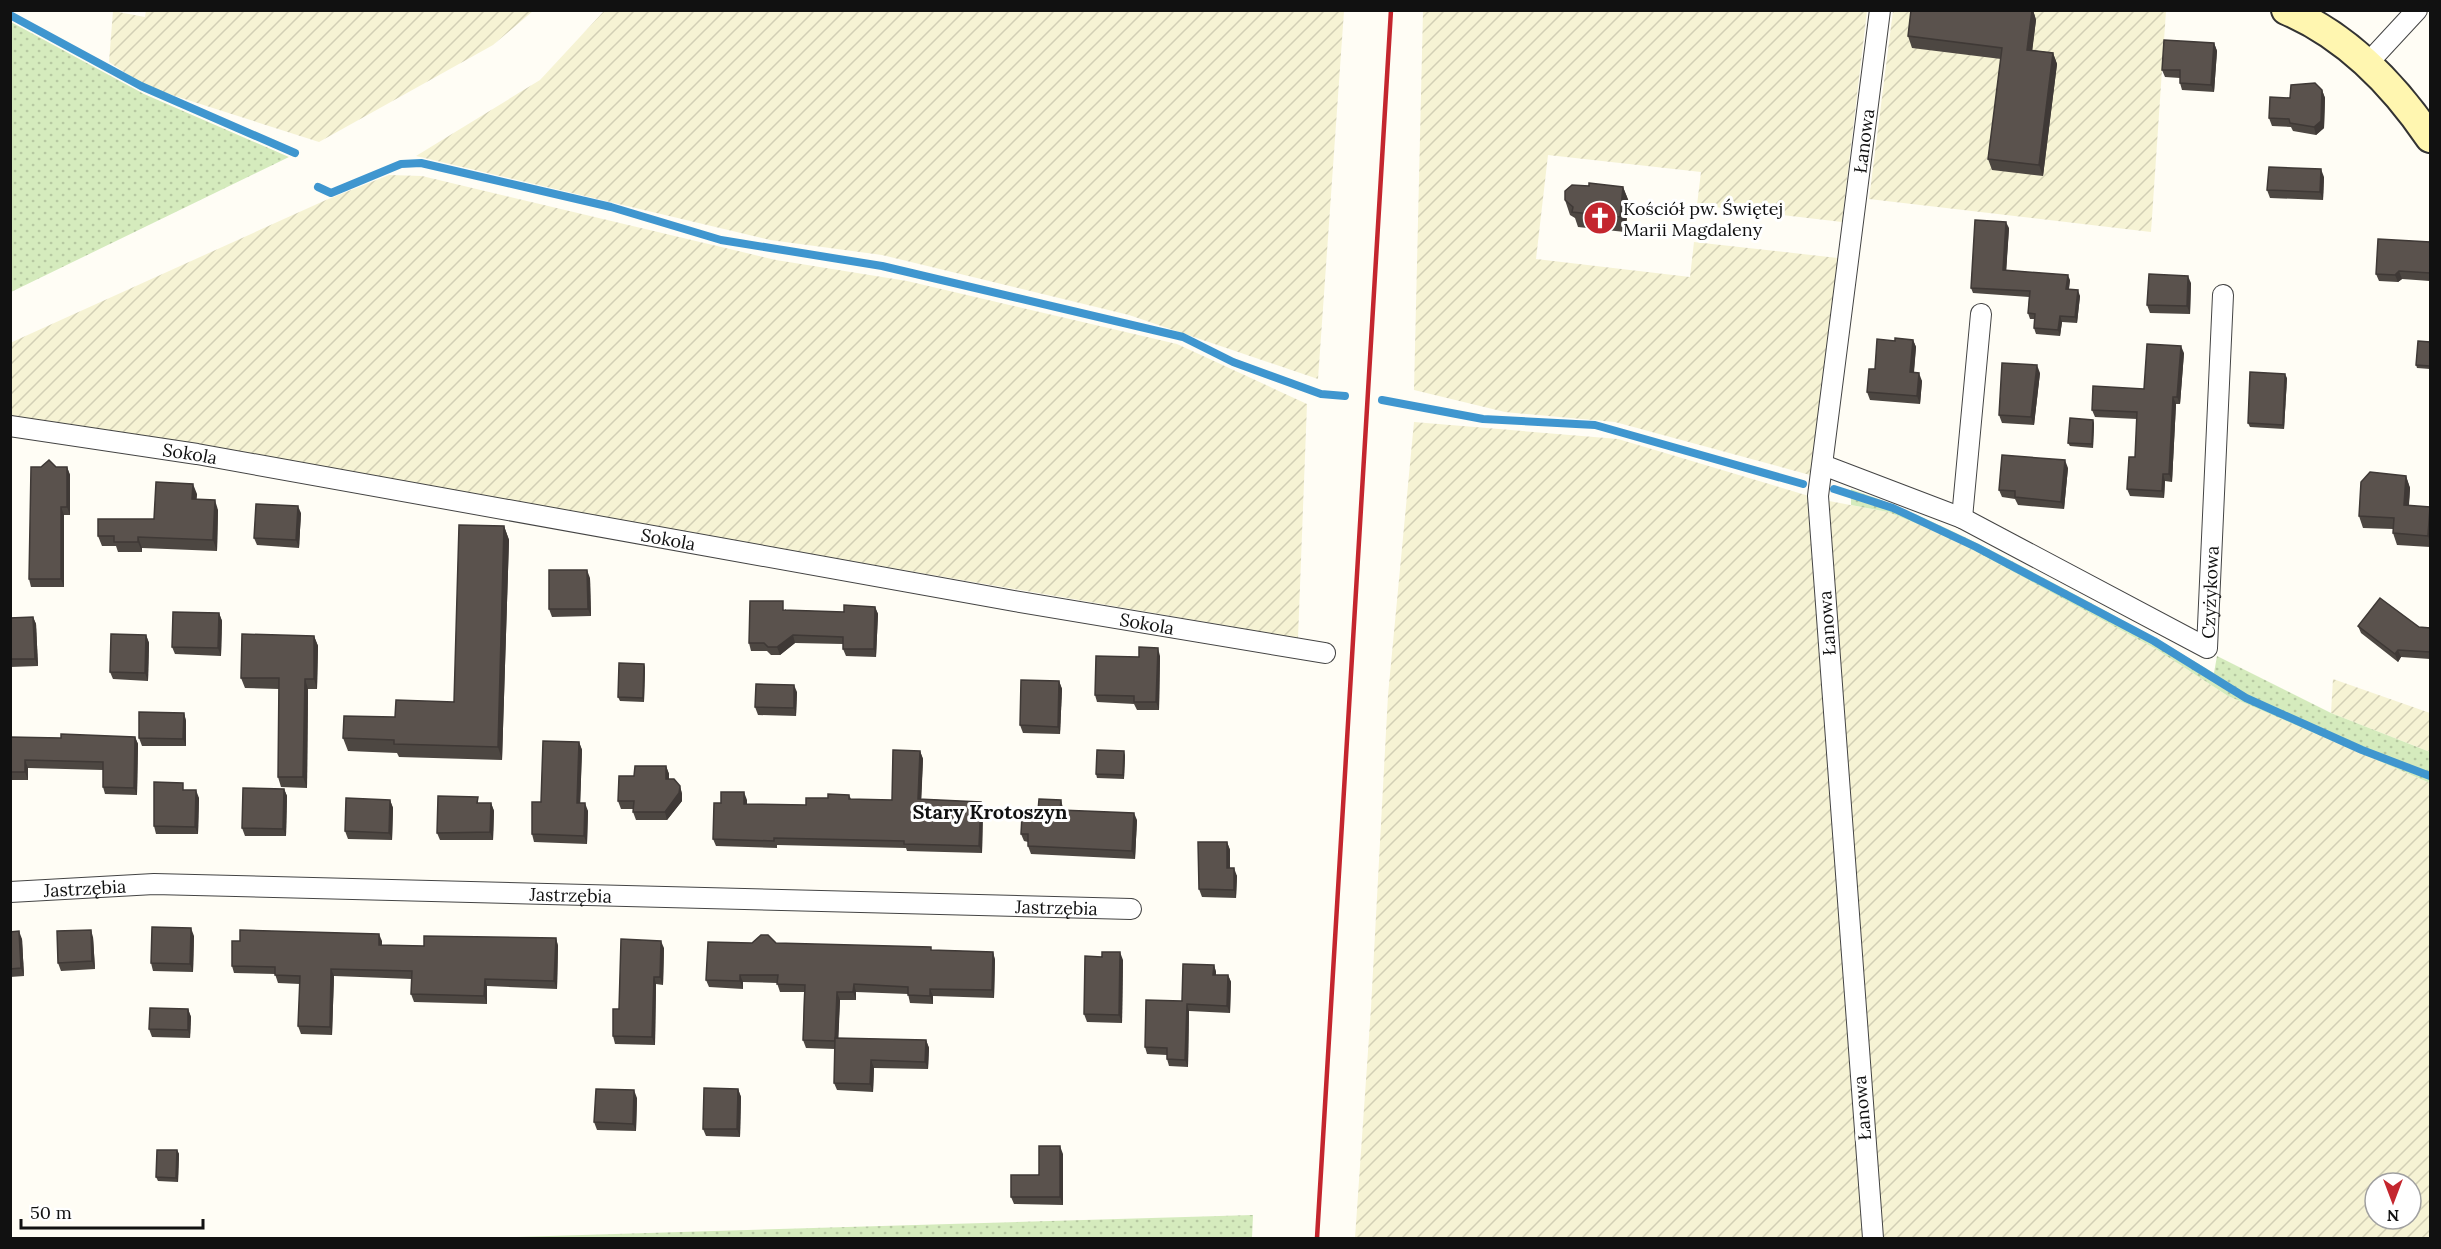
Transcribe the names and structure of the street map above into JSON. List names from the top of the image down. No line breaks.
{"streets":{"street":["Łanowa","Sokola","Czyżykowa","Jastrzębia"]},"crossings":[["Łanowa","Czyżykowa"]],"districts":["Stary Krotoszyn"],"places":{"church":["Kościół pw. Świętej Marii Magdaleny"]},"scale_bar":"50 m","north":"bottom"}
